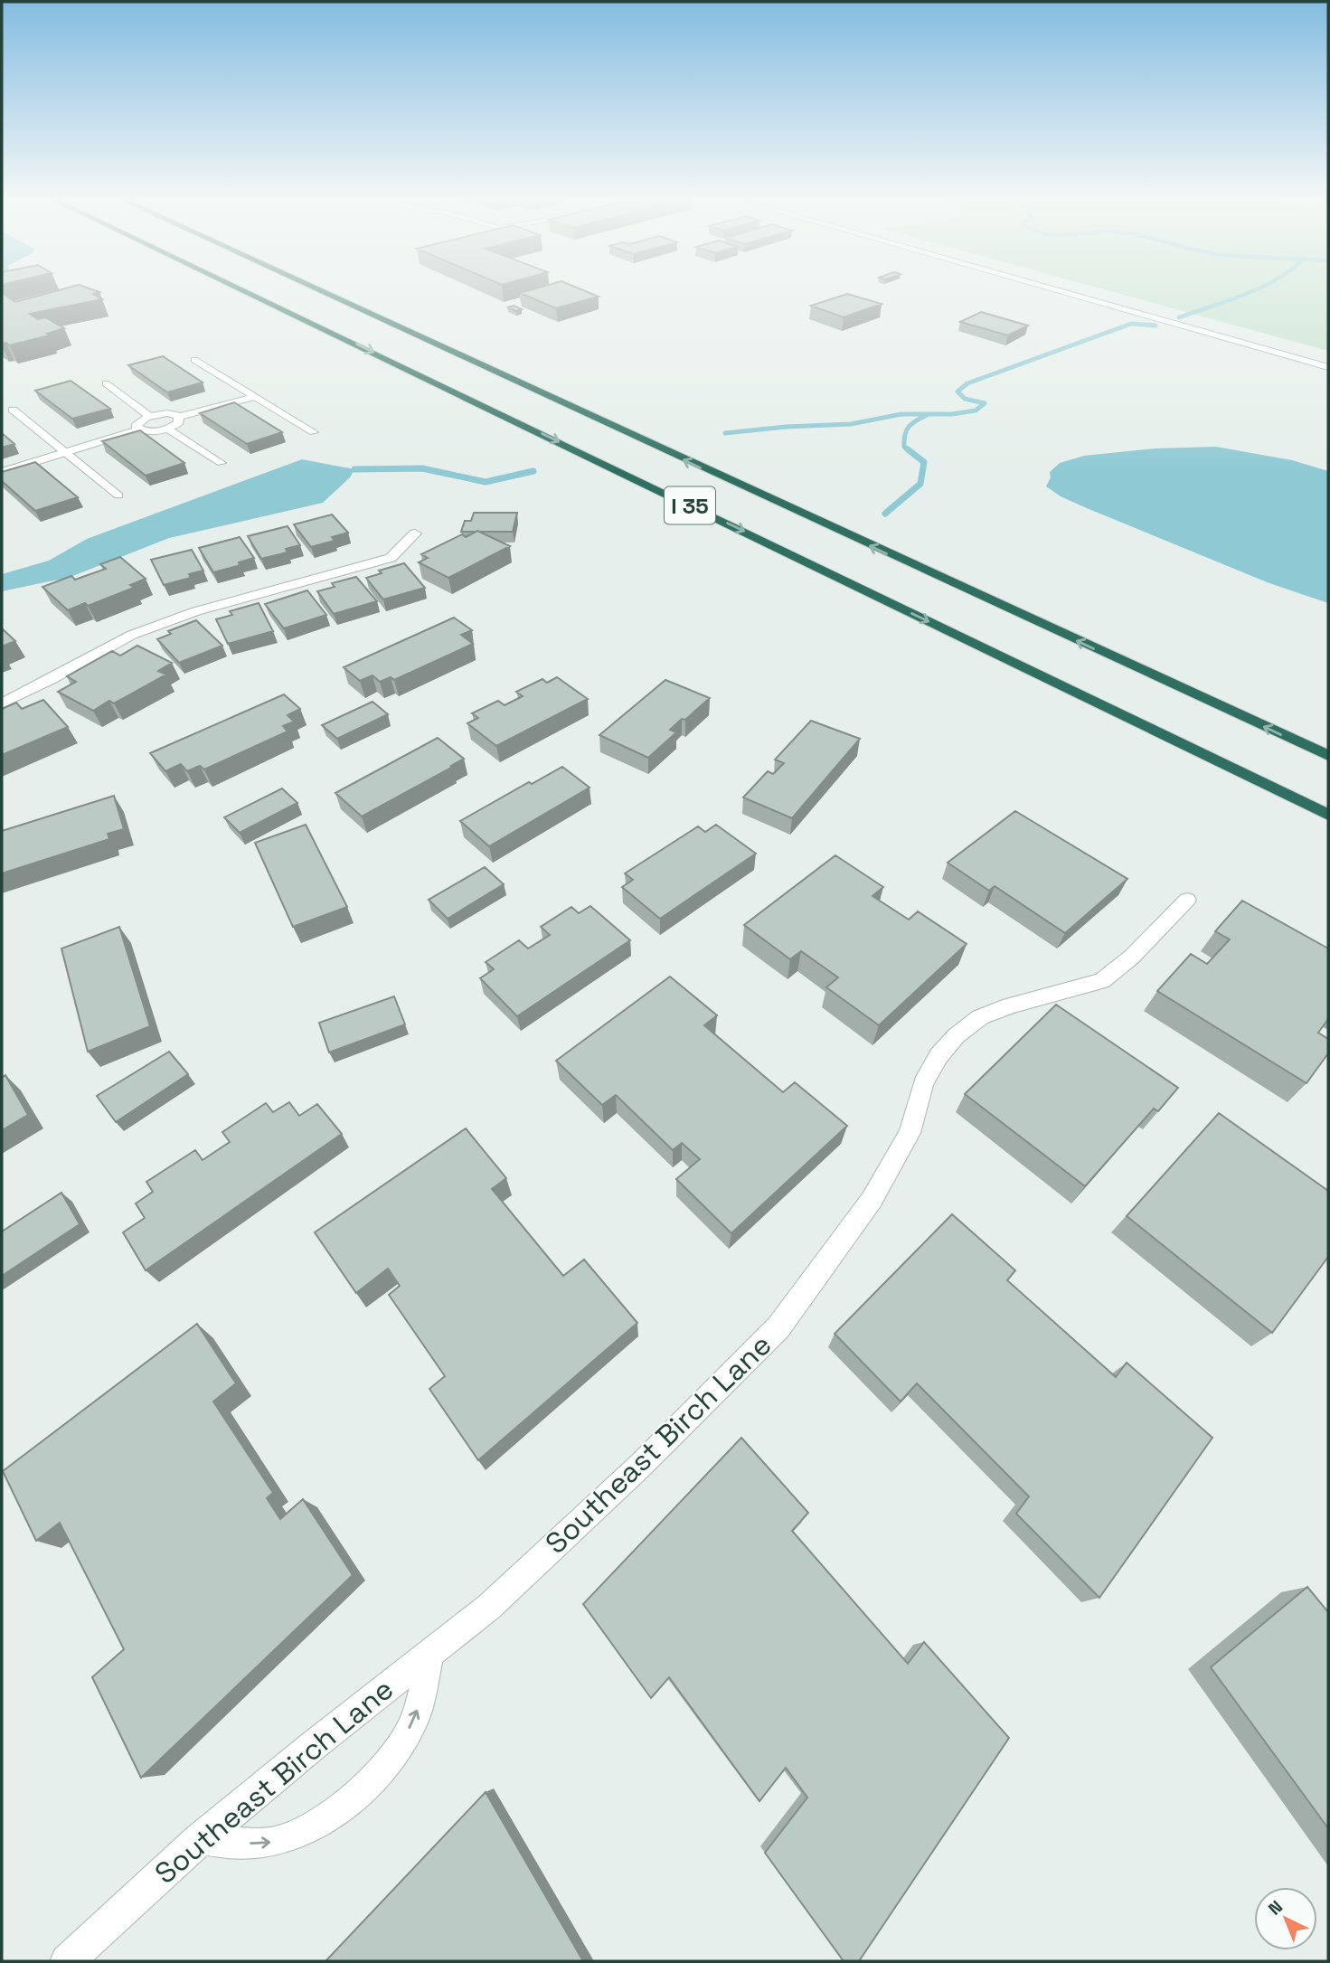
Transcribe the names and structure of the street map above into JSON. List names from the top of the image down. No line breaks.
{"streets":{"highway":["I 35"],"street":["Southeast Birch Lane"]},"north":"top left"}
